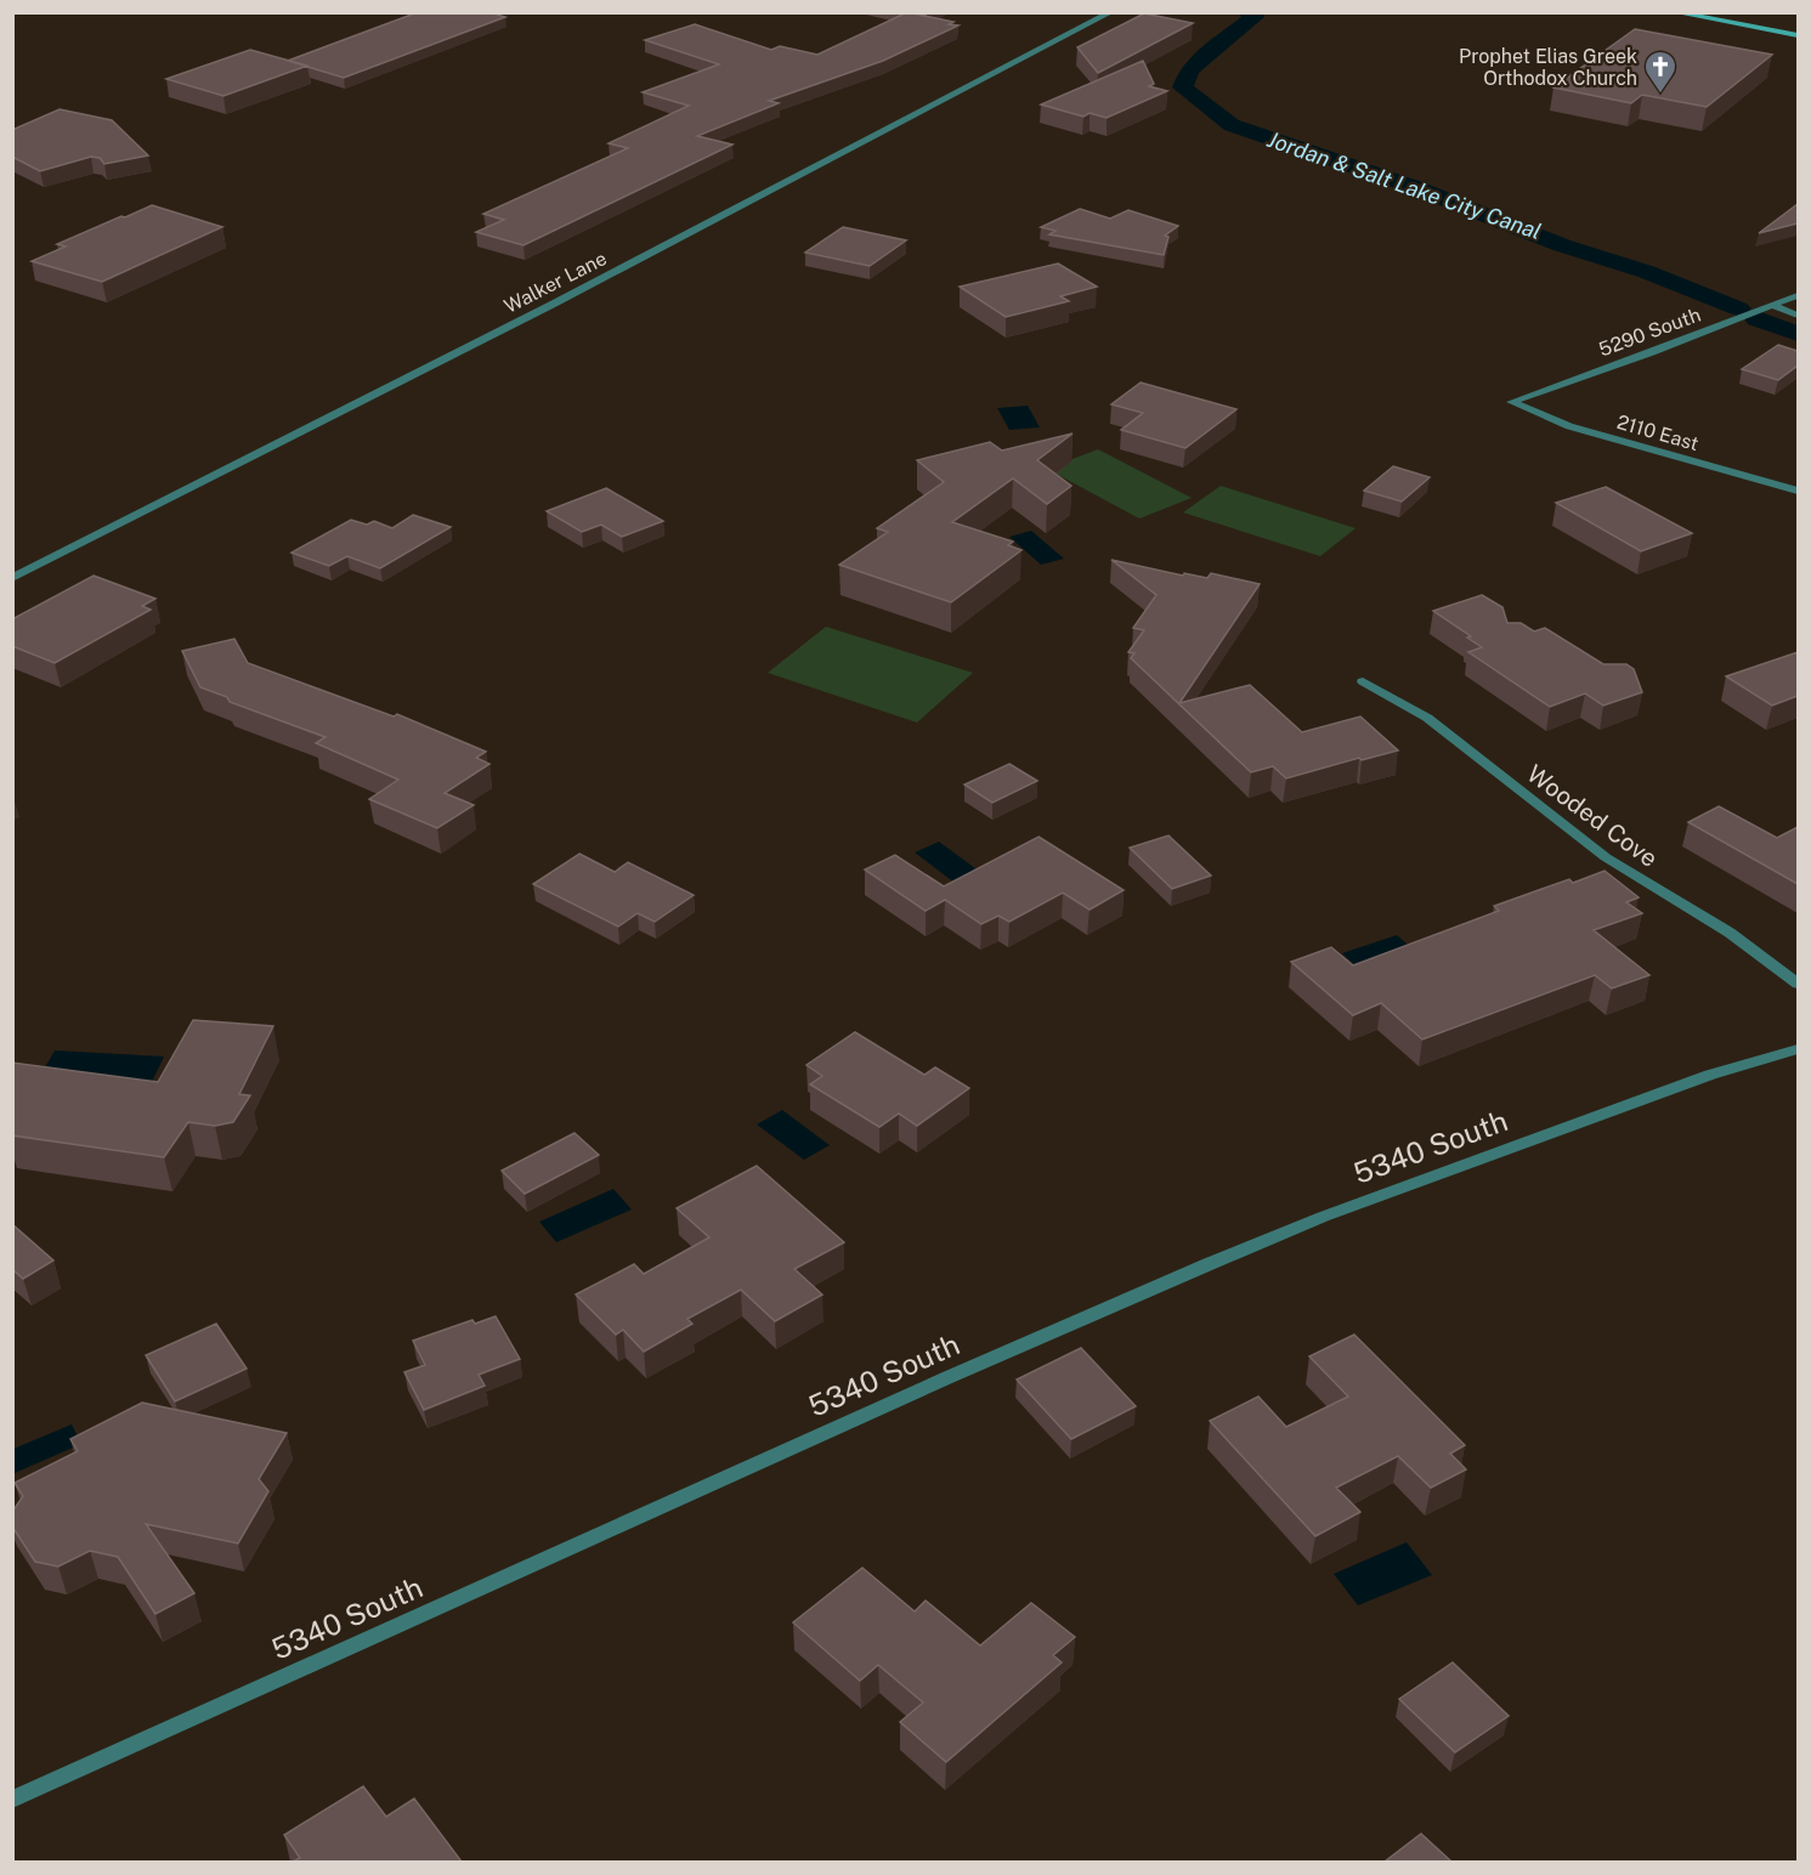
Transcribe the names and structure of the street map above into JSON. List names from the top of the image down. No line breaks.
{"streets":{"street":["Walker Lane","5290 South","2110 East","Wooded Cove","5340 South"]},"crossings":[["5290 South","2110 East"]],"water":["Jordan & Salt Lake City Canal"],"places":{"church":["Prophet Elias Greek Orthodox Church"]}}
